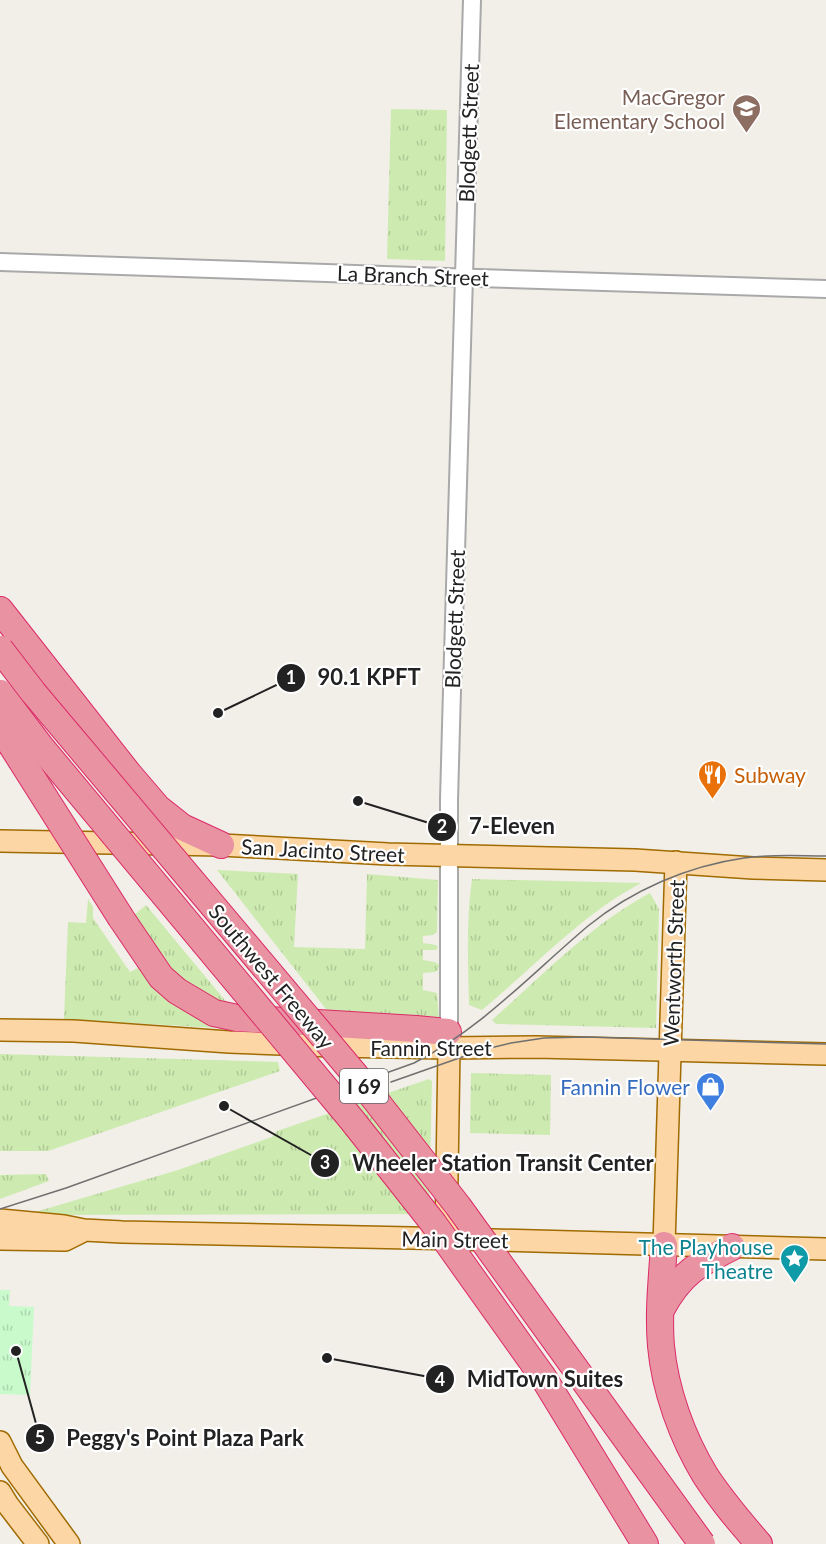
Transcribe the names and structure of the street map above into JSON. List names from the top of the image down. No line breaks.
{"streets":{"highway":["Southwest Freeway","I 69"],"main road":["Blodgett Street","San Jacinto Street","Wentworth Street","Fannin Street","Main Street"],"street":["La Branch Street"]},"crossings":[["Blodgett Street","La Branch Street"],["Blodgett Street","San Jacinto Street"],["Blodgett Street","Fannin Street"],["Blodgett Street","Main Street"],["San Jacinto Street","Wentworth Street"],["Wentworth Street","Fannin Street"],["Wentworth Street","Main Street"]],"places":{"school or university":["MacGregor Elementary School"],"other":["90.1 KPFT","7-Eleven","Wheeler Station Transit Center","Peggy's Point Plaza Park","MidTown Suites"],"restaurant":["Subway"],"shop":["Fannin Flower"],"place":["The Playhouse Theatre"]}}
